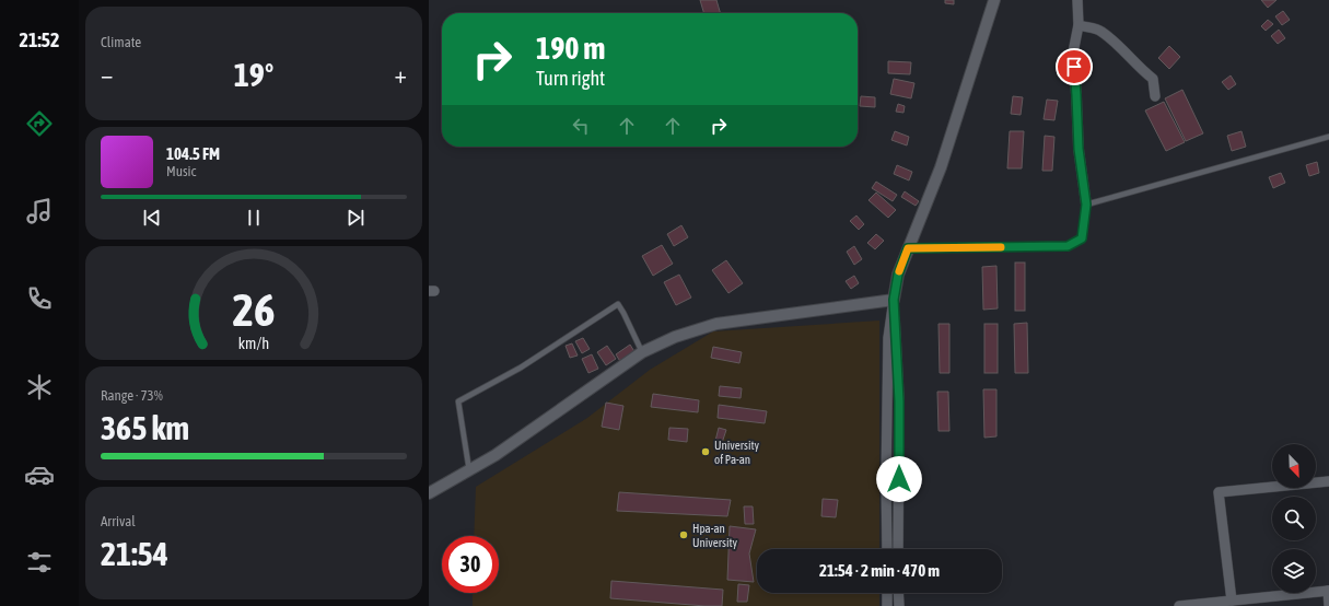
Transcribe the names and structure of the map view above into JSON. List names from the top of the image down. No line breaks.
{"places":["University of Pa-an","Hpa-an University"],"north":"bottom right","page":{"tabs":"21:52","tile":["Climate",["Range · 73%","365 km"],["Arrival","21:54"]],"turn":["190 m","Turn right"],"heat":["−","19°","+"],"song":["104.5 FM","Music"],"limit":"30","trip":"21:54 · 2 min · 470 m","gauge":["26","km/h"]}}
